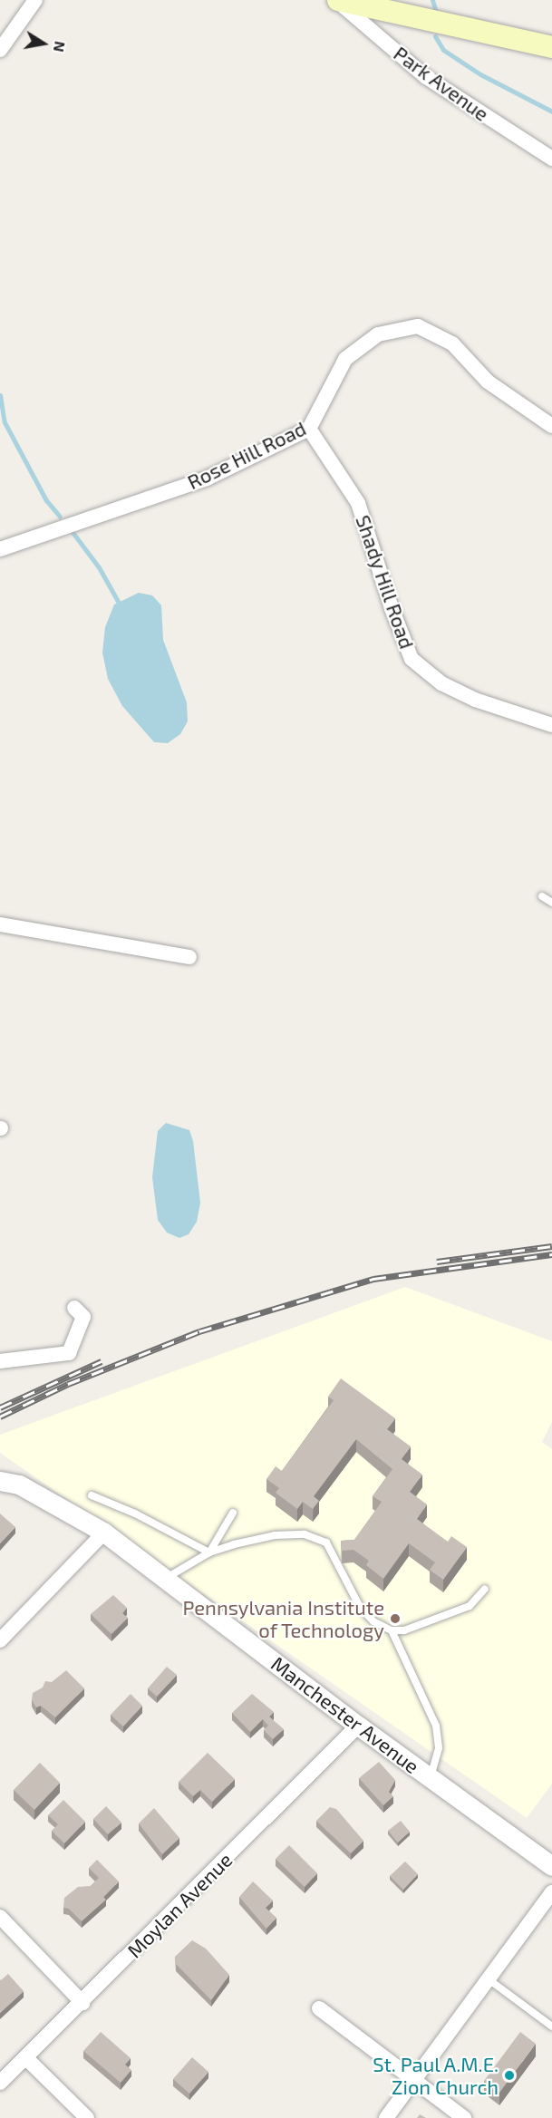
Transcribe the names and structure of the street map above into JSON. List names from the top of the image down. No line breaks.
{"streets":{"street":["Park Avenue","Rose Hill Road","Shady Hill Road","Manchester Avenue","Moylan Avenue"]},"crossings":[["Rose Hill Road","Shady Hill Road"],["Manchester Avenue","Moylan Avenue"]],"places":["Pennsylvania Institute of Technology","St. Paul A.M.E. Zion Church"],"north":"right"}
